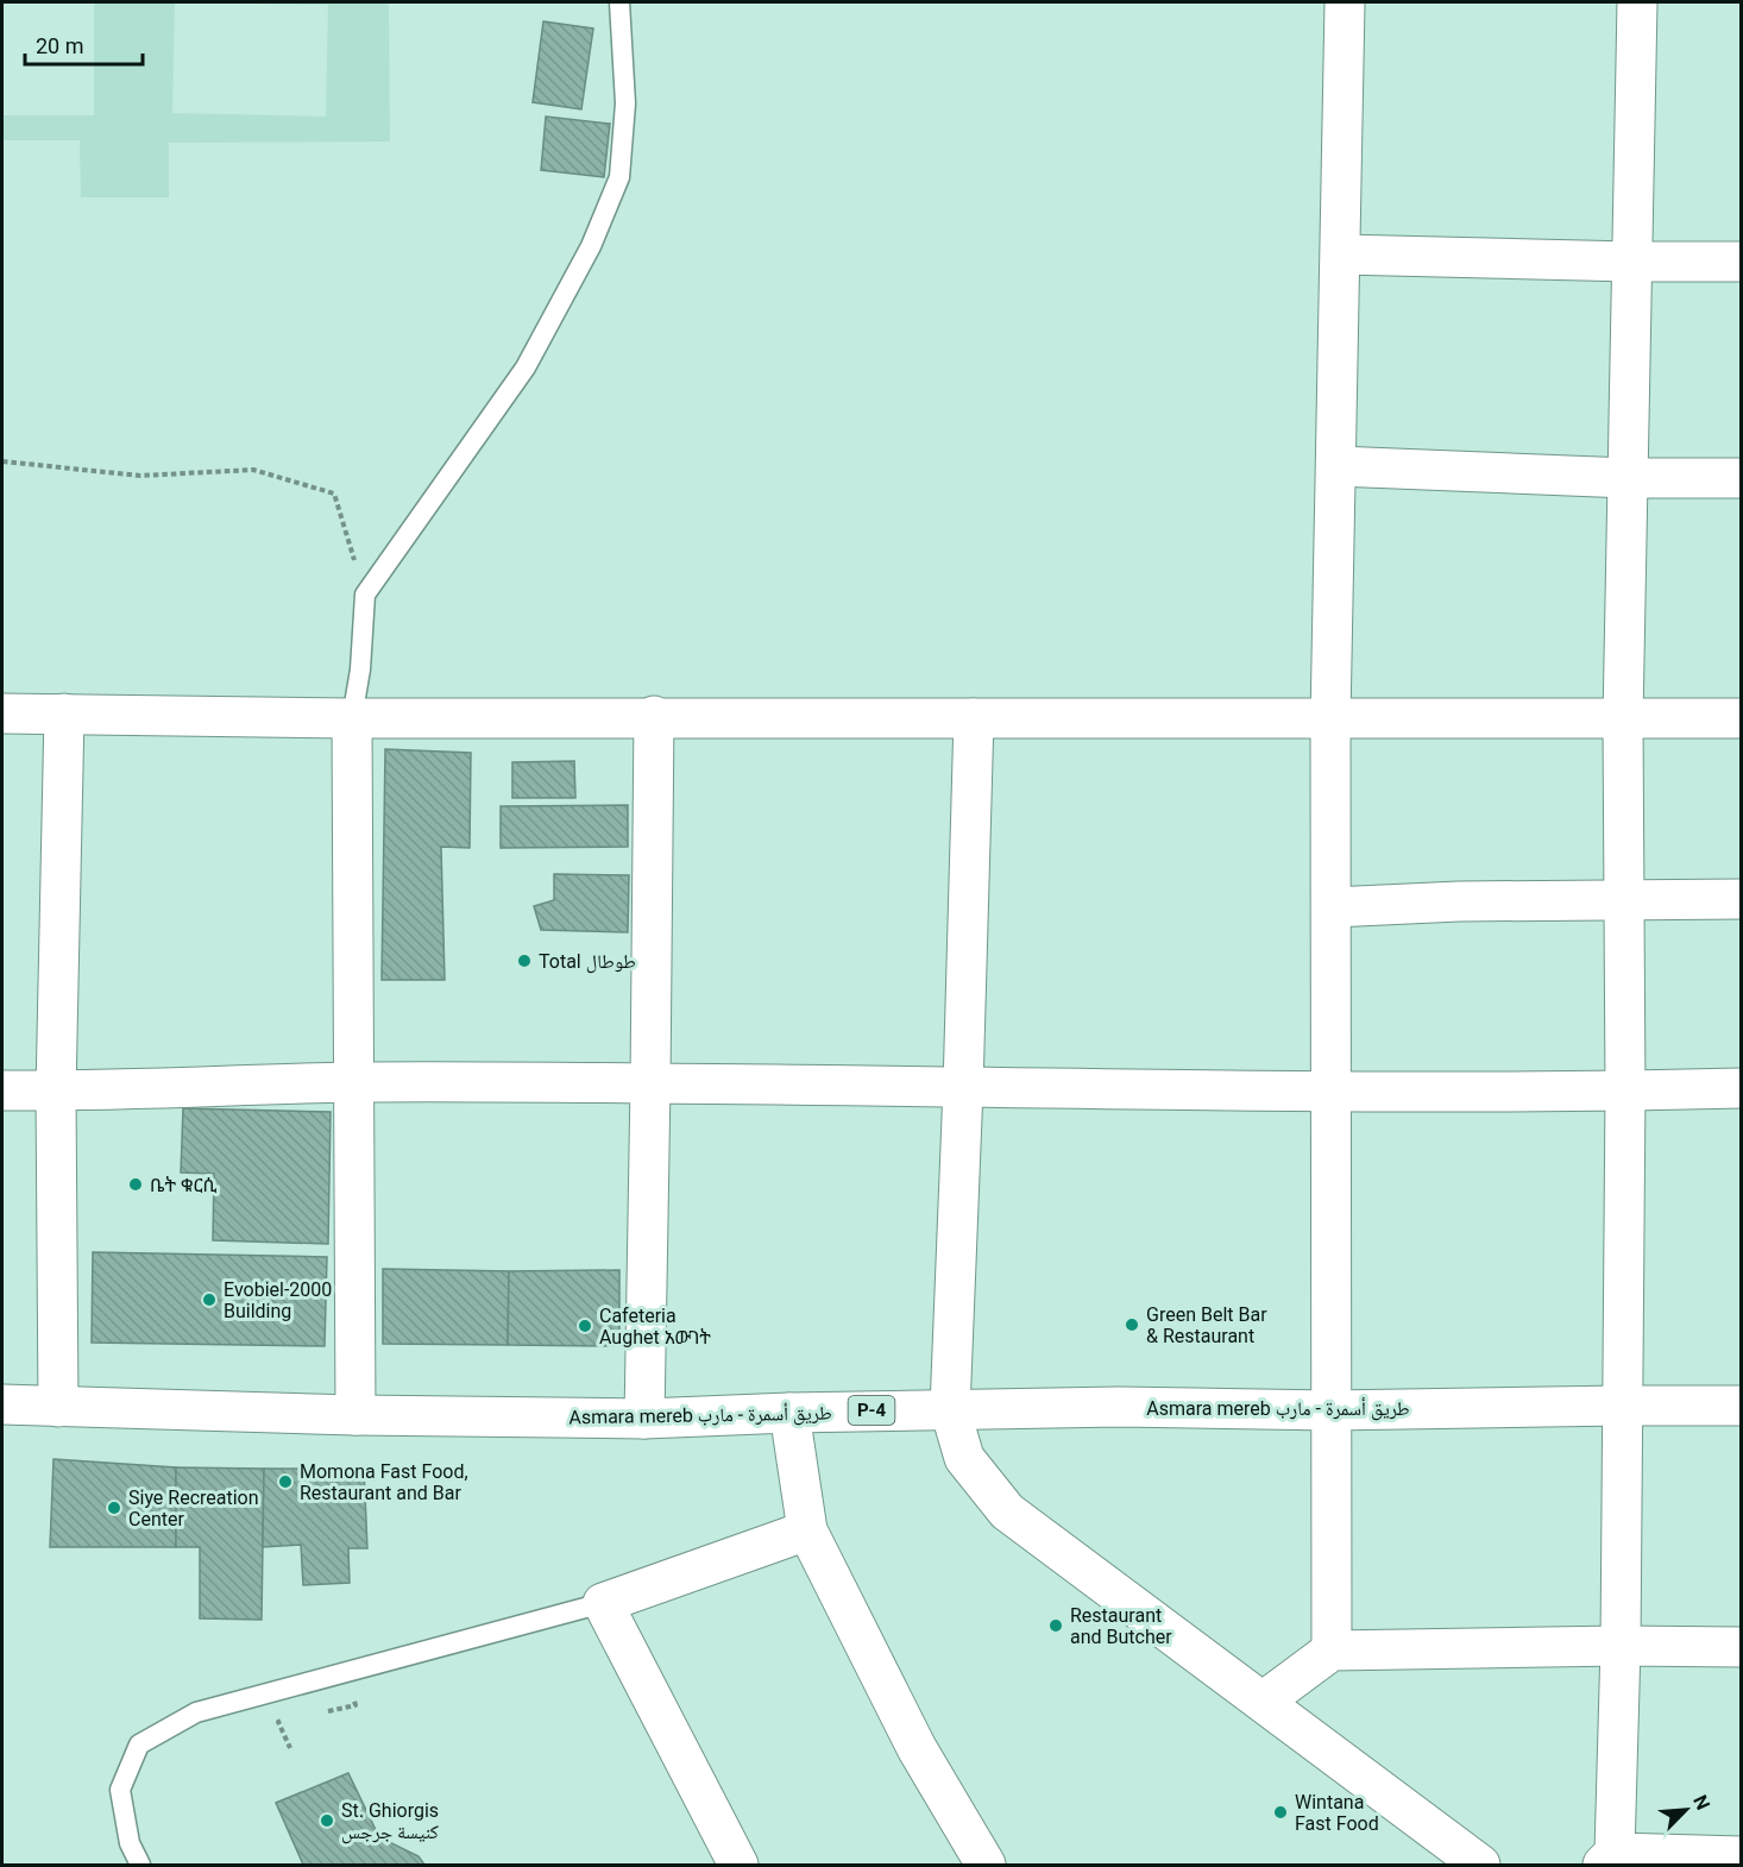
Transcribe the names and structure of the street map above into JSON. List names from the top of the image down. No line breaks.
{"streets":{"main road":["Asmara mereb طريق أسمرة - مارب","P-4"]},"places":["Total طوطال","ቤት ቁርሲ","Evobiel-2000 Building","Green Belt Bar & Restaurant","Cafeteria Aughet አውገት","Momona Fast Food, Restaurant and Bar","Siye Recreation Center","Restaurant and Butcher","Wintana Fast Food","St. Ghiorgis كنيسة جرجس"],"scale_bar":"20 m","north":"top right"}
